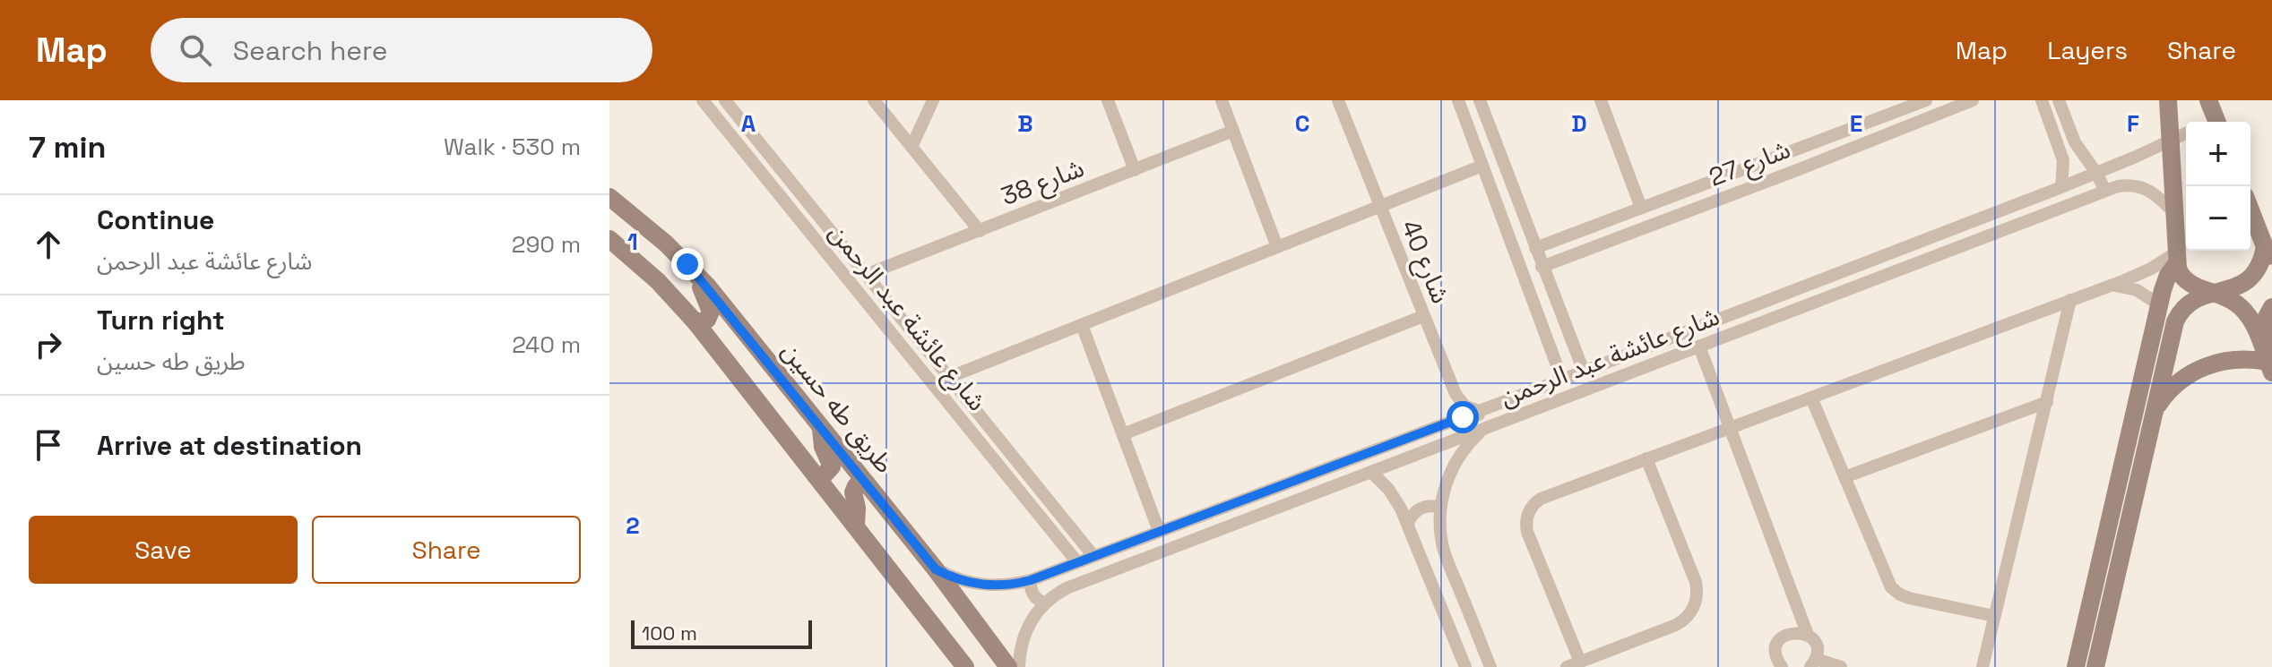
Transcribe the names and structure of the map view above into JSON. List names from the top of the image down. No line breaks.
{"streets":{"street":["شارع 27","شارع 38","شارع 40","شارع عائشة عبد الرحمن","طريق طه حسين"]},"crossings":[["شارع 38","شارع عائشة عبد الرحمن"],["شارع 40","شارع عائشة عبد الرحمن"],["شارع عائشة عبد الرحمن","طريق طه حسين"]],"scale_bar":"100 m","page":{"header":"Map","search":"Search here","nav":["Map","Layers","Share"],"heading":["7 min","Walk · 530 m"],"map_buttons":["+","−"],"list":[["Continue","شارع عائشة عبد الرحمن","290 m"],["Turn right","طريق طه حسين","240 m"],"Arrive at destination"],"buttons":["Save","Share"],"scale":"100 m"},"grid":{"columns":["A","B","C","D","E","F"],"rows":["1","2"]}}
